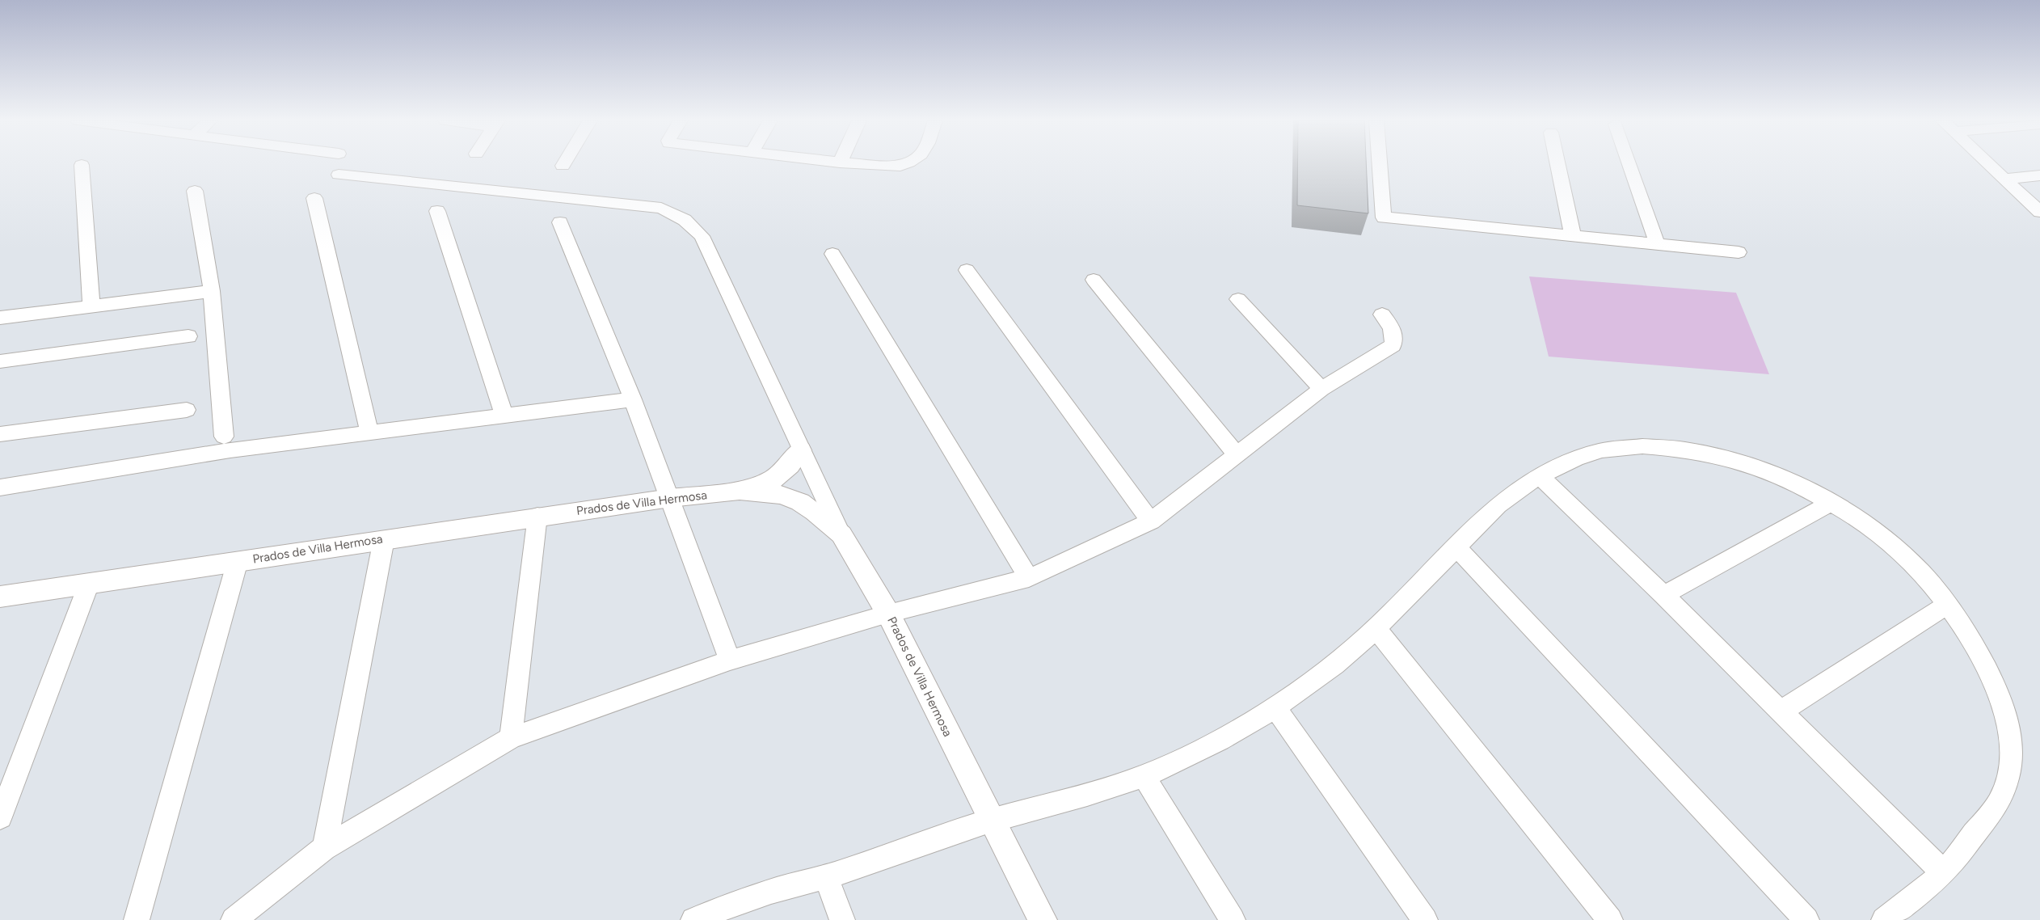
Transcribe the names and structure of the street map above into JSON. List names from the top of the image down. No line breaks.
{"streets":{"main road":["Prados de Villa Hermosa"]}}
